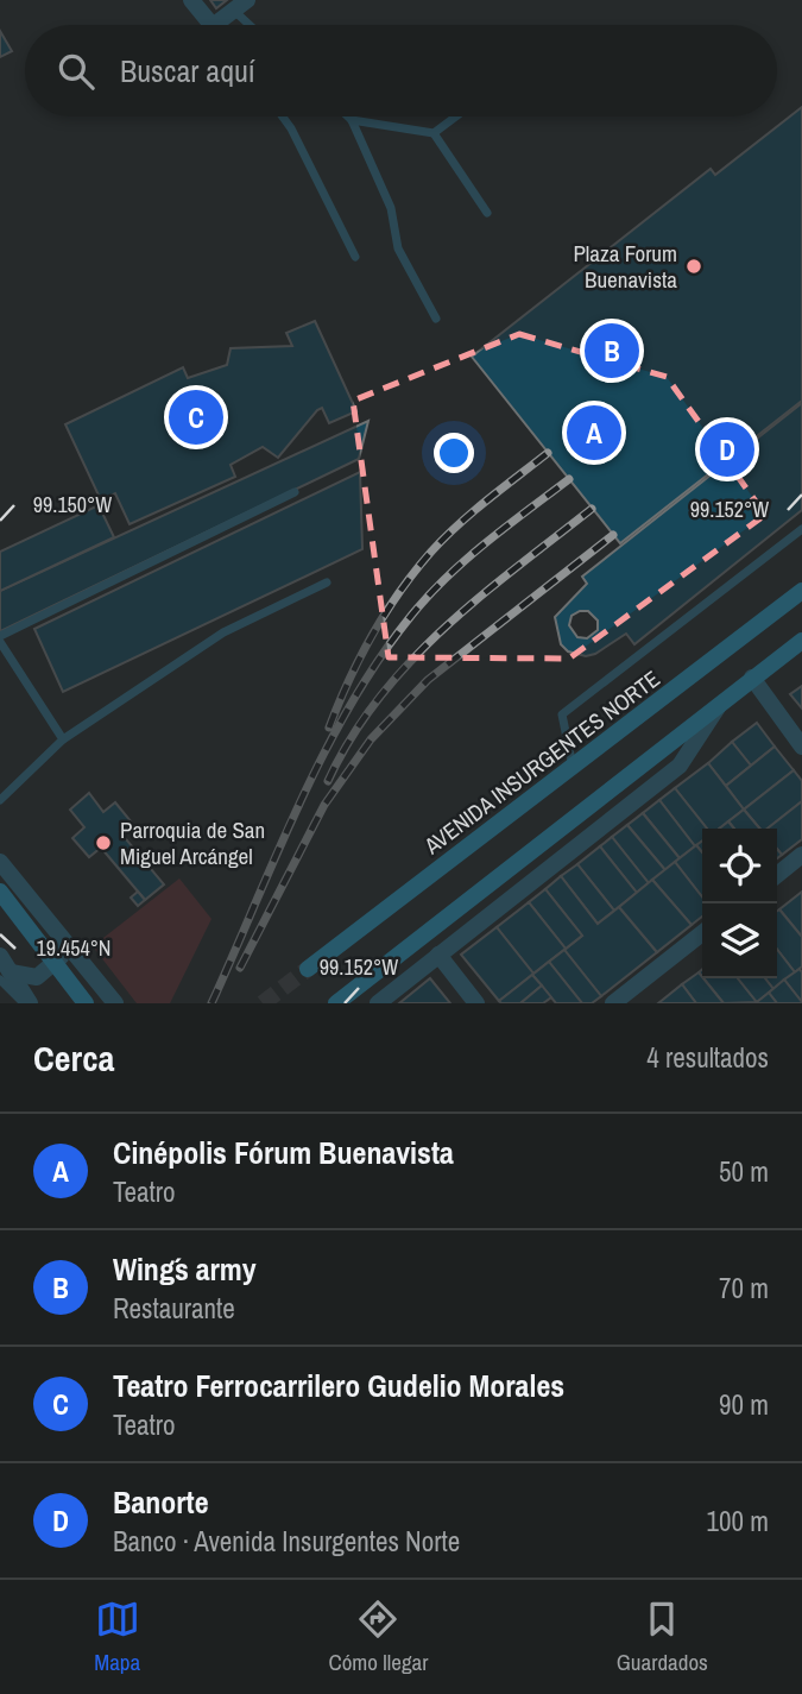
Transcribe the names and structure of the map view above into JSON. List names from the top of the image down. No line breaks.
{"streets":{"main road":["AVENIDA INSURGENTES NORTE"]},"places":["Plaza Forum Buenavista","Parroquia de San Miguel Arcángel"],"page":{"search":"Buscar aquí","pins":["B","C","A","D"],"heading":["Cerca","4 resultados"],"list":[{"mark":"A","name":"Cinépolis Fórum Buenavista","note":"Teatro","value":"50 m"},{"mark":"B","name":"Wing´s army","note":"Restaurante","value":"70 m"},{"mark":"C","name":"Teatro Ferrocarrilero Gudelio Morales","note":"Teatro","value":"90 m"},{"mark":"D","name":"Banorte","note":"Banco · Avenida Insurgentes Norte","value":"100 m"}],"nav":["Mapa","Cómo llegar","Guardados"]},"coordinates":["99.150°W","99.152°W","19.454°N"]}
